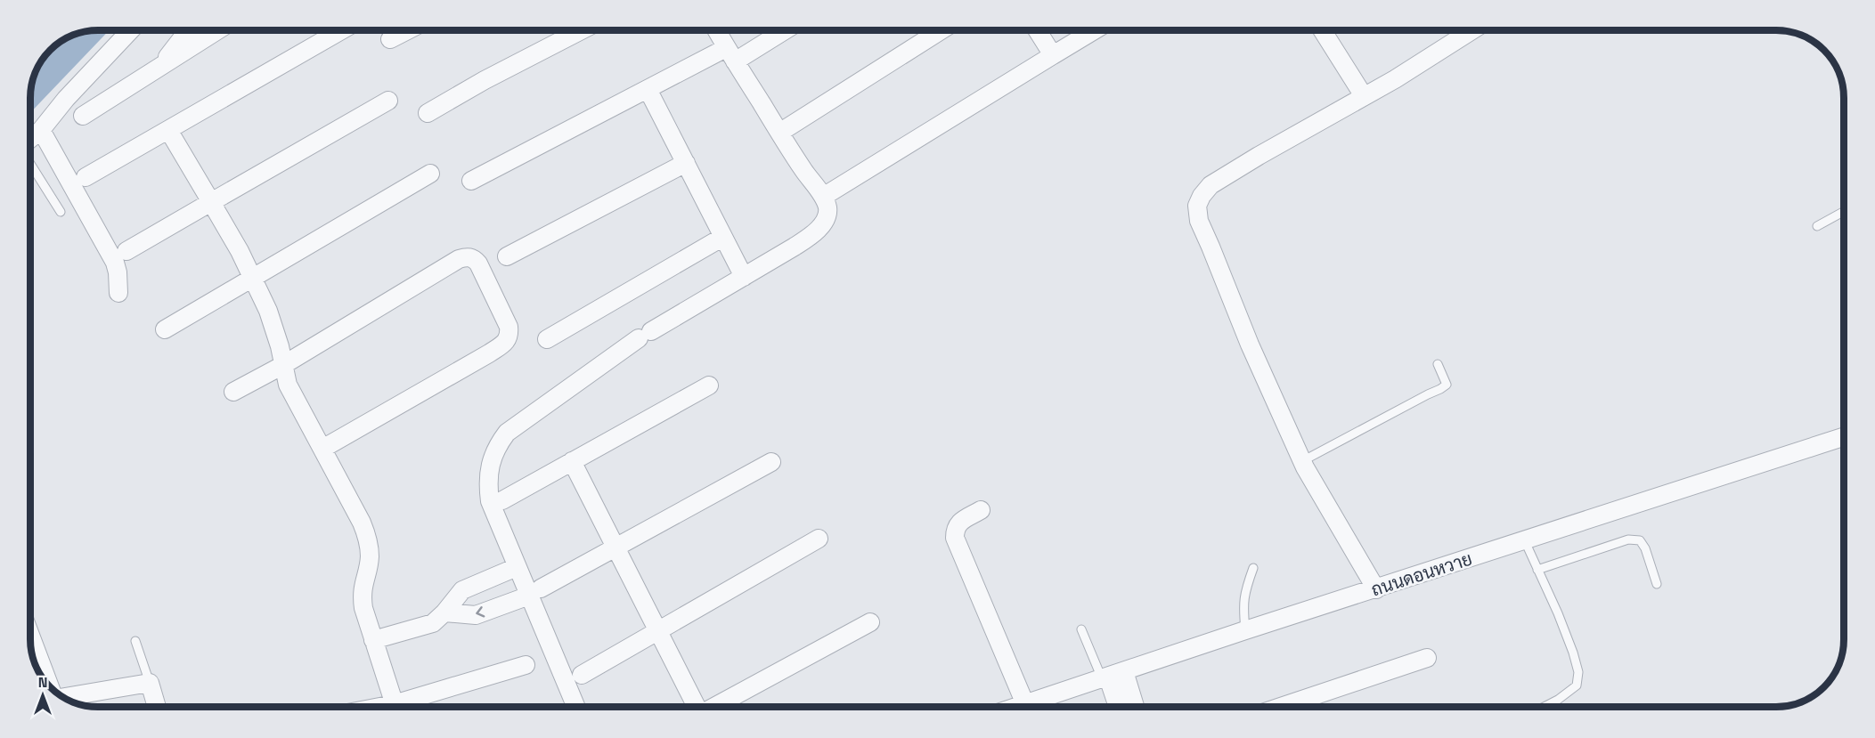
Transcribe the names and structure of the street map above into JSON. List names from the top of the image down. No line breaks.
{"streets":{"street":["ถนนดอนหวาย"]},"north":"top"}
